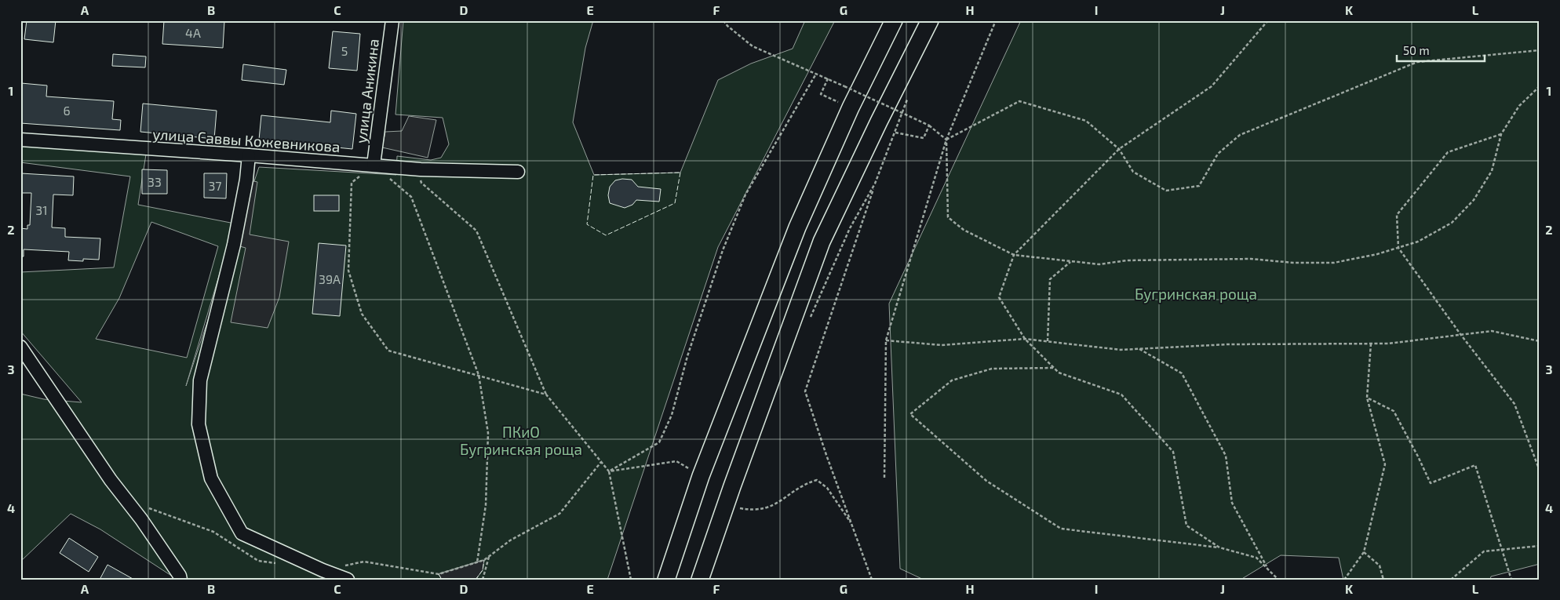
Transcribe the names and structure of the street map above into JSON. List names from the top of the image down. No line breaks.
{"streets":{"street":["улица Аникина","улица Саввы Кожевникова"]},"crossings":[["улица Аникина","улица Саввы Кожевникова"]],"parks":["Бугринская роща","ПКиО Бугринская роща"],"house_numbers":["4А","5","6","33","37","31","39А"],"scale_bar":"50 m","grid":{"columns":["A","B","C","D","E","F","G","H","I","J","K","L"],"rows":["1","2","3","4"]}}
